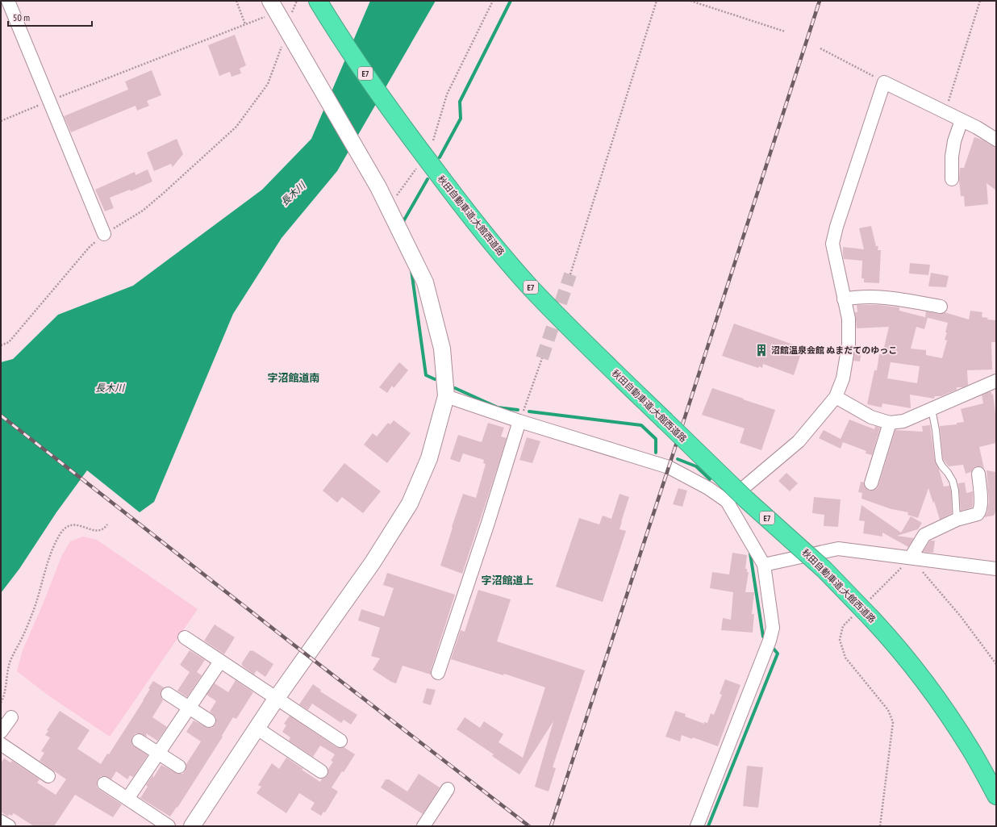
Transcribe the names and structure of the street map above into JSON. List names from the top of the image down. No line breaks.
{"streets":{"highway":["E7","秋田自動車道;大館西道路"]},"districts":["字沼館道南","字沼館道上"],"water":["長木川"],"places":{"building":["沼館温泉会館 ぬまだてのゆっこ"]},"scale_bar":"50 m"}
